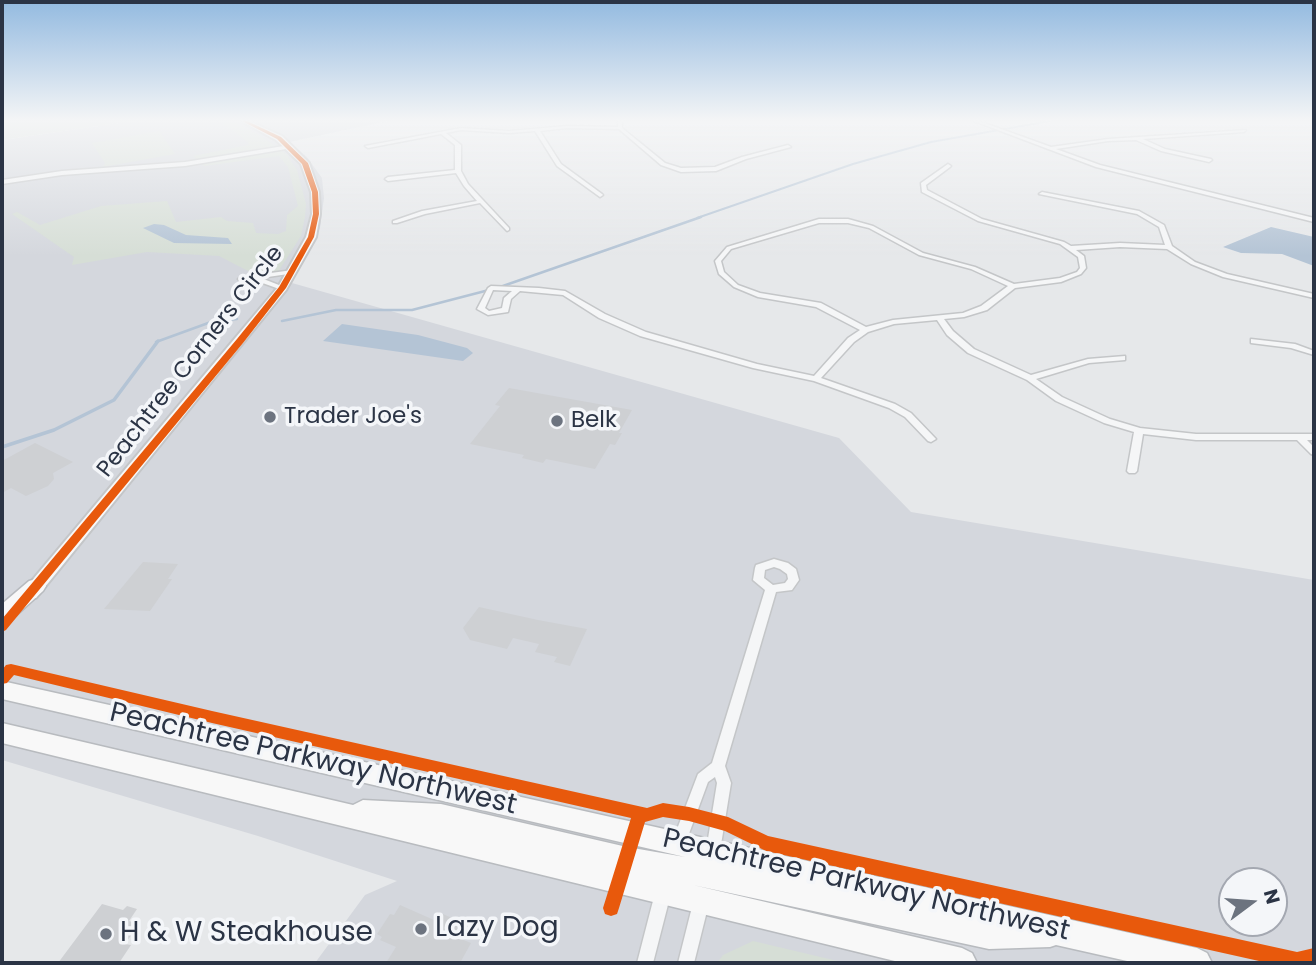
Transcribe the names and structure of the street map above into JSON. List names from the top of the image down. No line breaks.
{"streets":{"highway":["Peachtree Parkway Northwest"],"street":["Peachtree Corners Circle"]},"places":["Trader Joe's","Belk","Lazy Dog","H & W Steakhouse"],"north":"right"}
